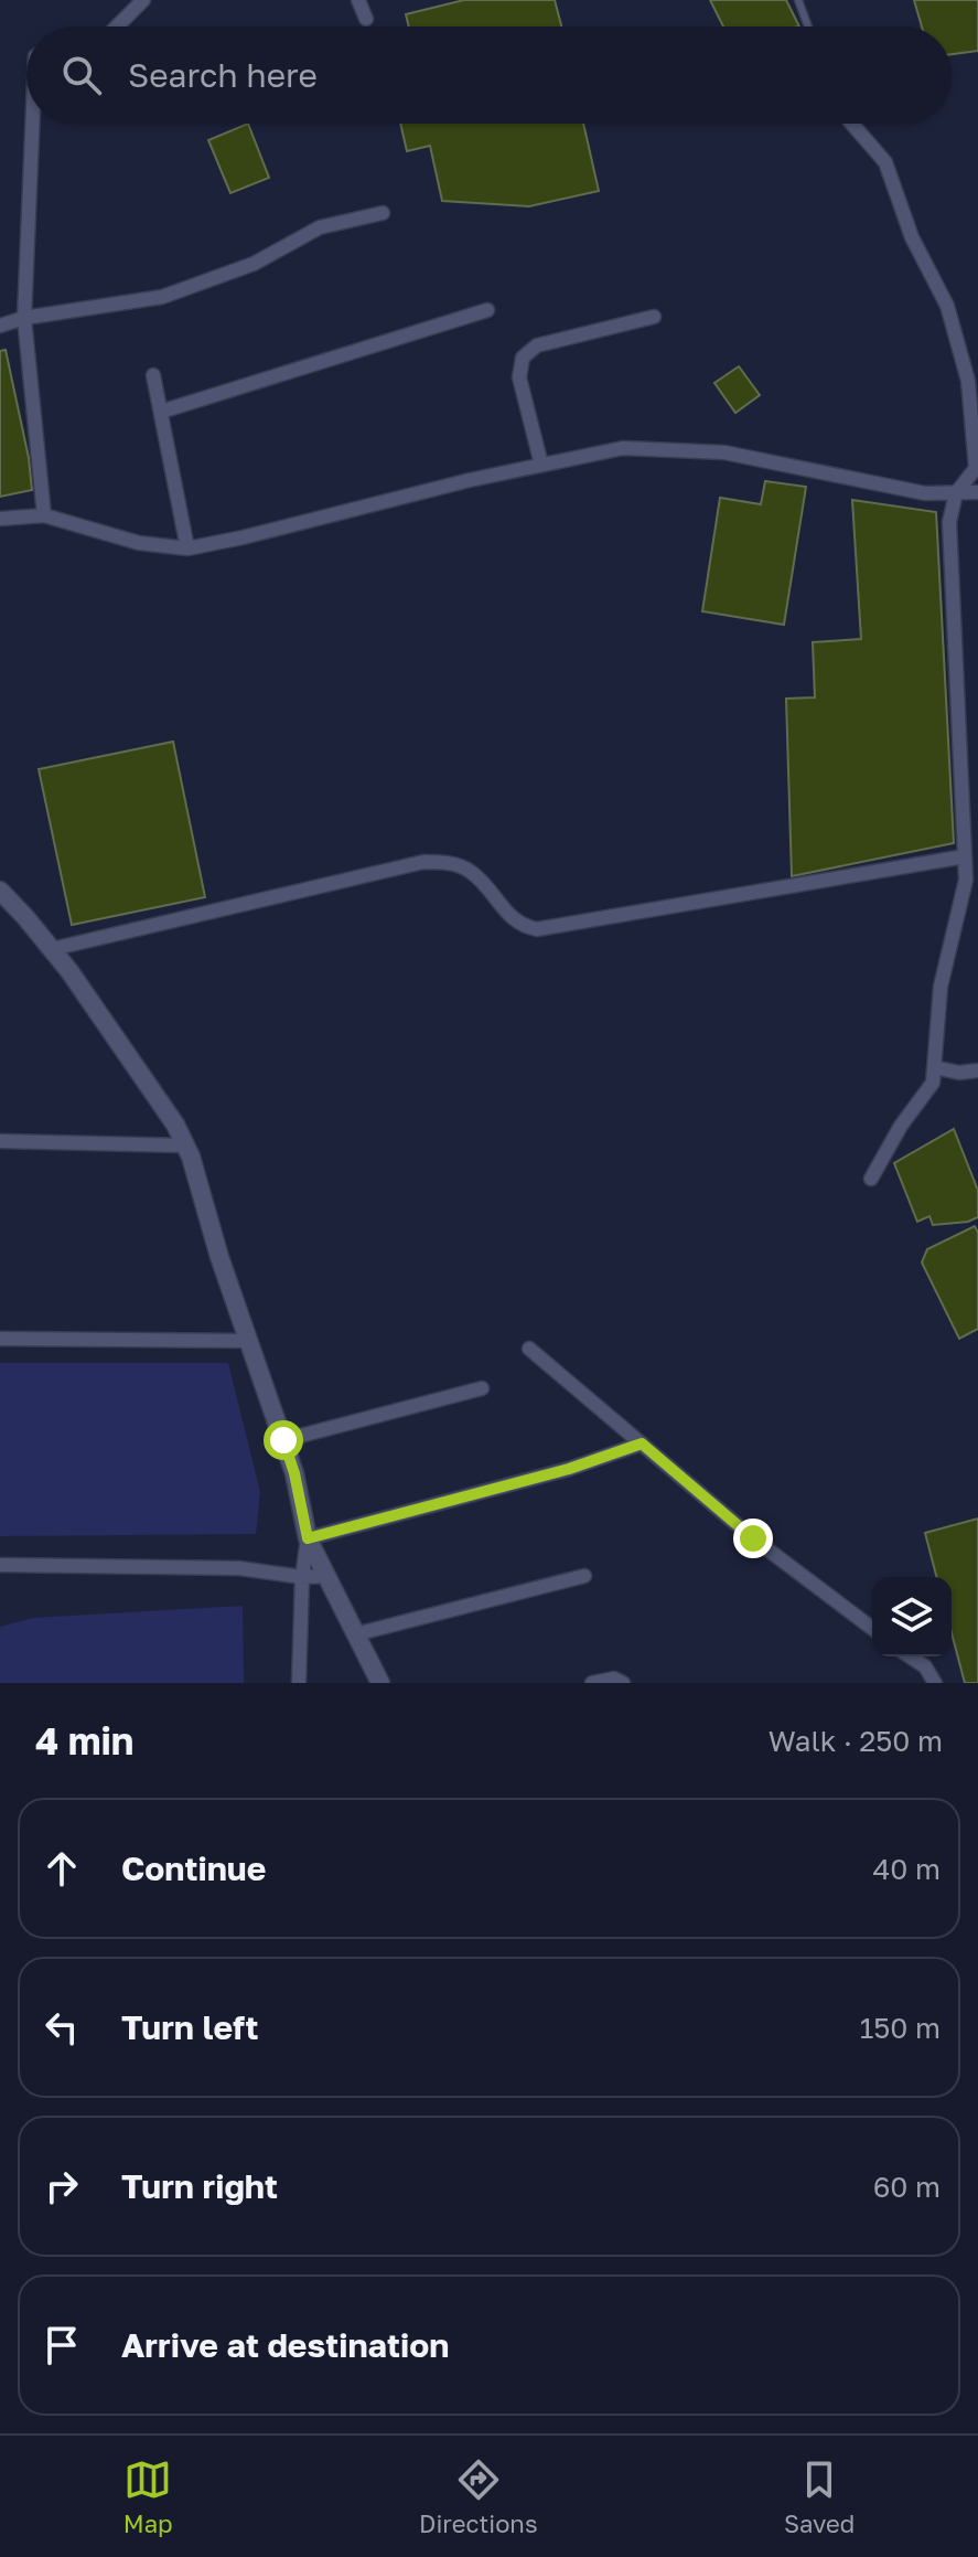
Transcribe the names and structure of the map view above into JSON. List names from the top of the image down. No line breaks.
{"page":{"search":"Search here","heading":["4 min","Walk · 250 m"],"list":[["Continue","40 m"],["Turn left","150 m"],["Turn right","60 m"],"Arrive at destination"],"nav":["Map","Directions","Saved"]}}
